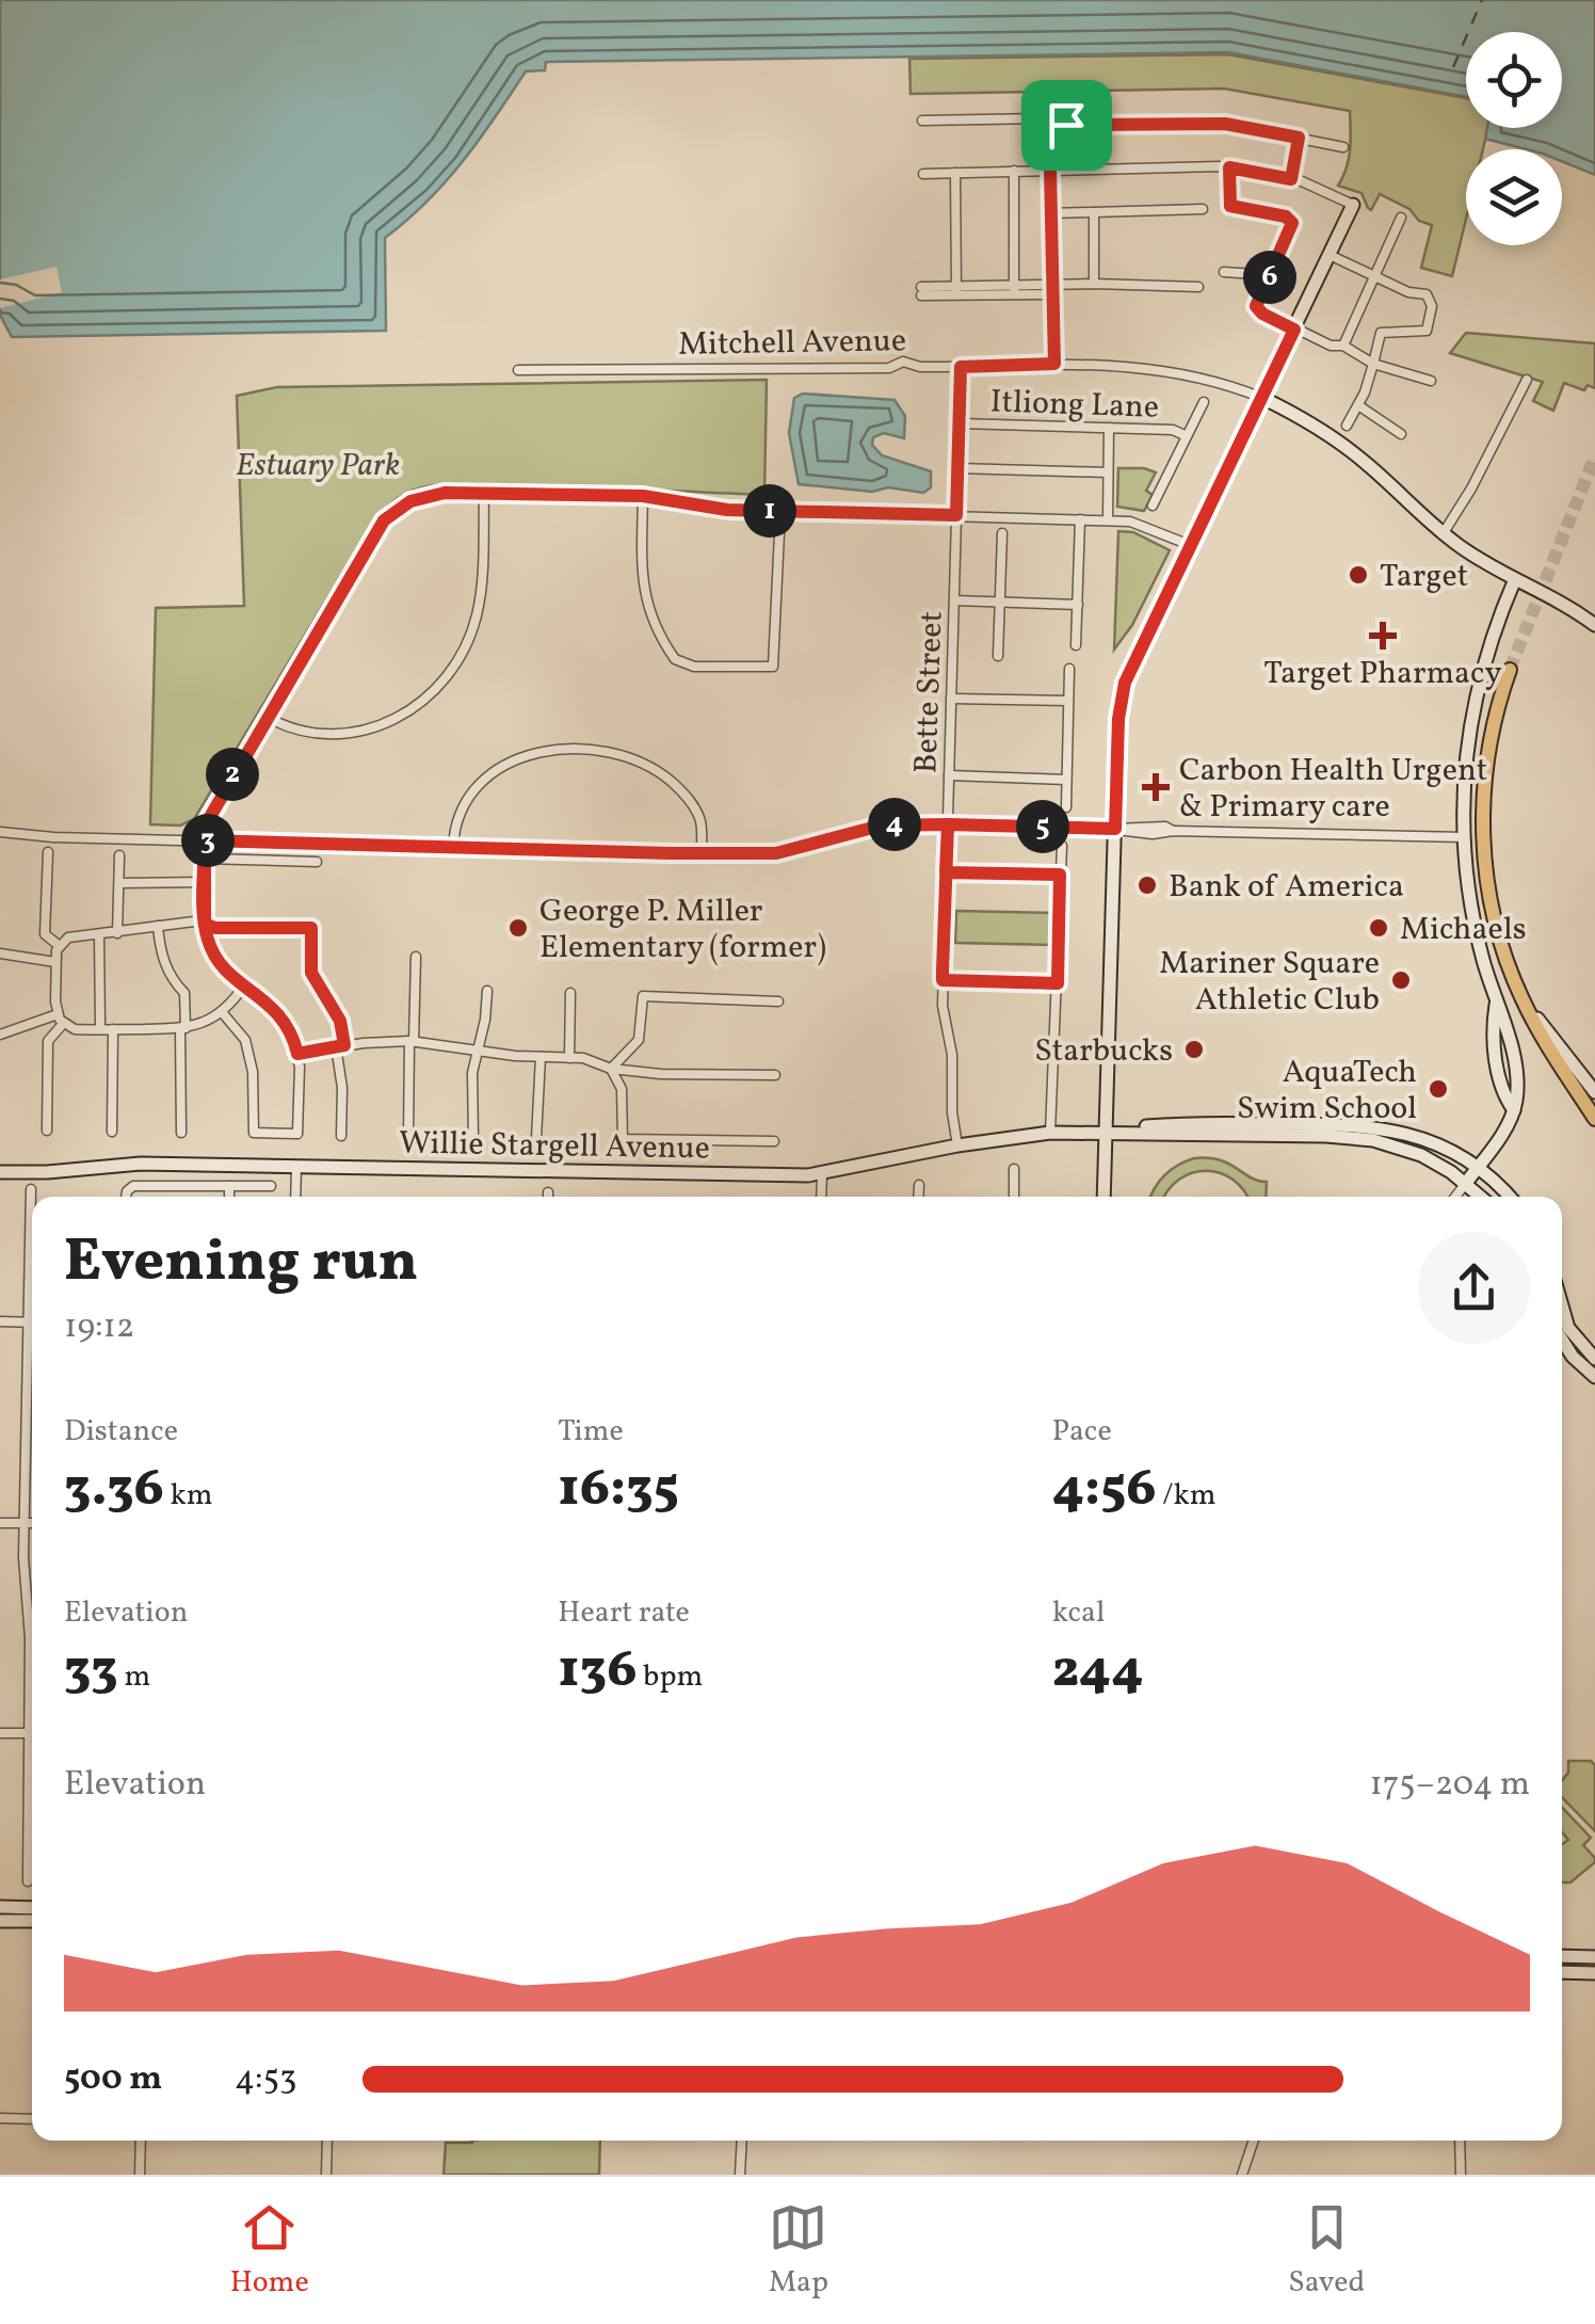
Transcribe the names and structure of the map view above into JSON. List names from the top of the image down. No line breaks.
{"streets":{"street":["Mitchell Avenue","Itliong Lane","Bette Street","Willie Stargell Avenue"]},"crossings":[["Mitchell Avenue","Bette Street"],["Itliong Lane","Bette Street"],["Bette Street","Willie Stargell Avenue"]],"parks":["Estuary Park"],"places":{"other":["Target","Bank of America","George P. Miller Elementary (former)","Michaels","Mariner Square Athletic Club","Starbucks","AquaTech Swim School"],"health":["Target Pharmacy","Carbon Health Urgent & Primary care"]},"page":{"pins":["6","1","2","4","5","3"],"heading":["Evening run","19:12"],"stats":[["Distance","3.36 km"],["Time","16:35"],["Pace","4:56 /km"],["Elevation","33 m"],["Heart rate","136 bpm"],["kcal","244"]],"chart":["Elevation","175–204 m"],"list":[{"name":"500 m","note":"4:53"}],"tabs":["Home","Map","Saved"]}}
